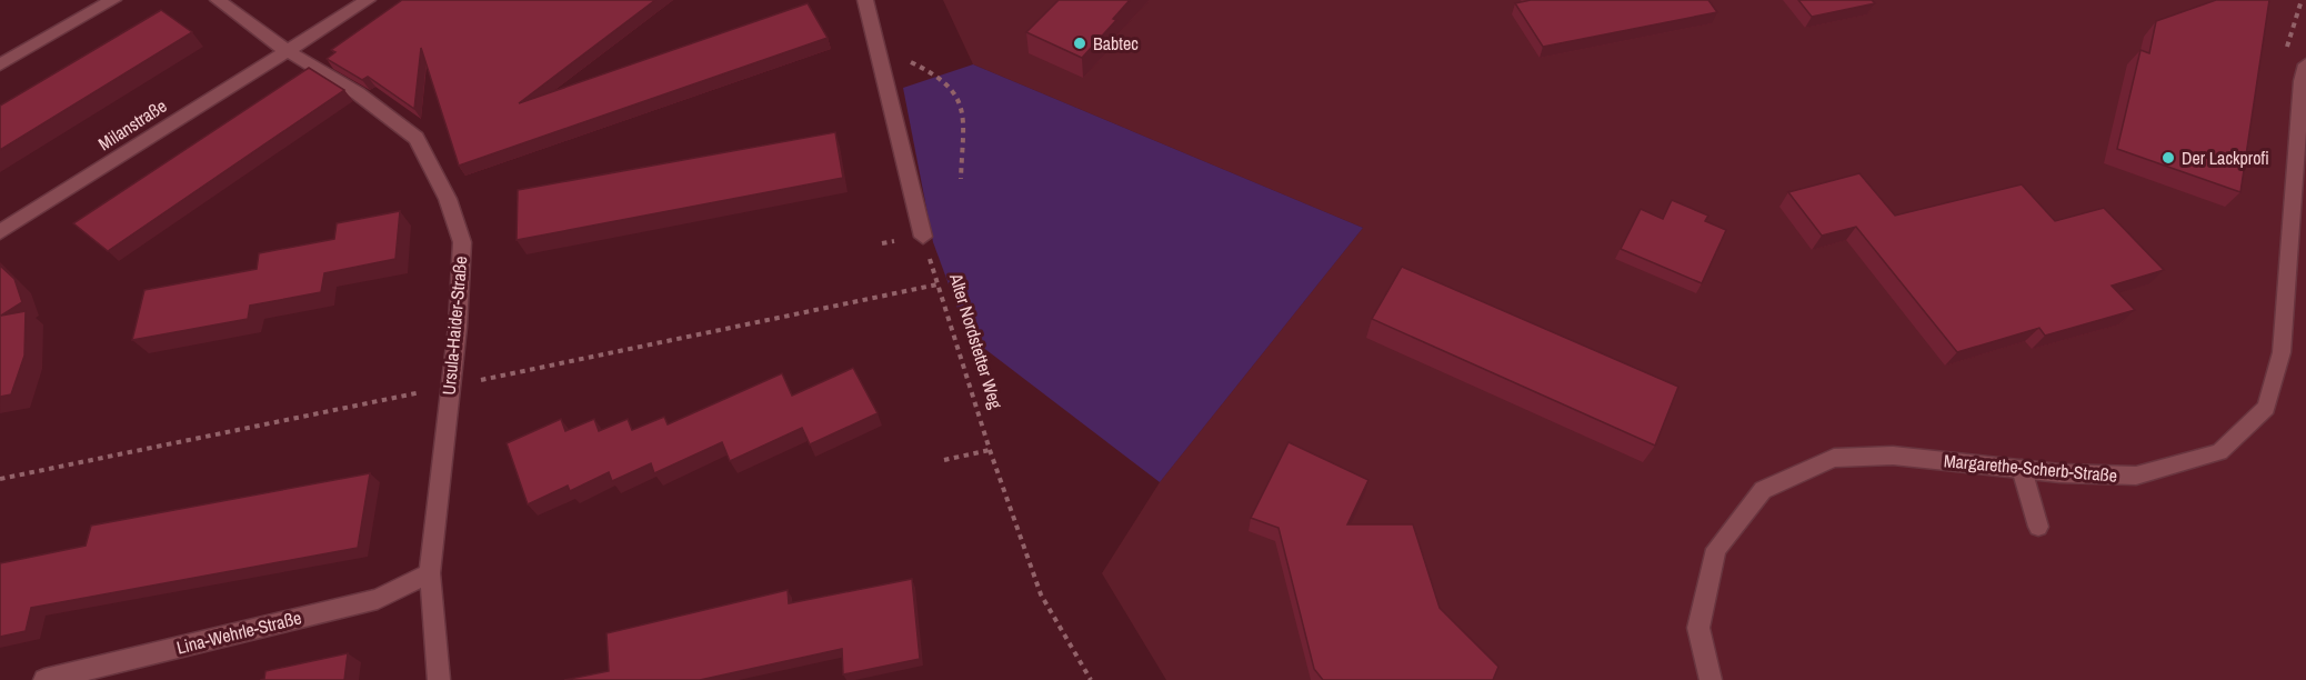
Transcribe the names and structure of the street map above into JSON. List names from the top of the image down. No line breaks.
{"streets":{"street":["Milanstraße","Ursula-Haider-Straße","Margarethe-Scherb-Straße","Lina-Wehrle-Straße"],"path":["Alter Nordstetter Weg"]},"crossings":[["Milanstraße","Ursula-Haider-Straße"],["Ursula-Haider-Straße","Lina-Wehrle-Straße"]],"places":["Babtec","Der Lackprofi"]}
